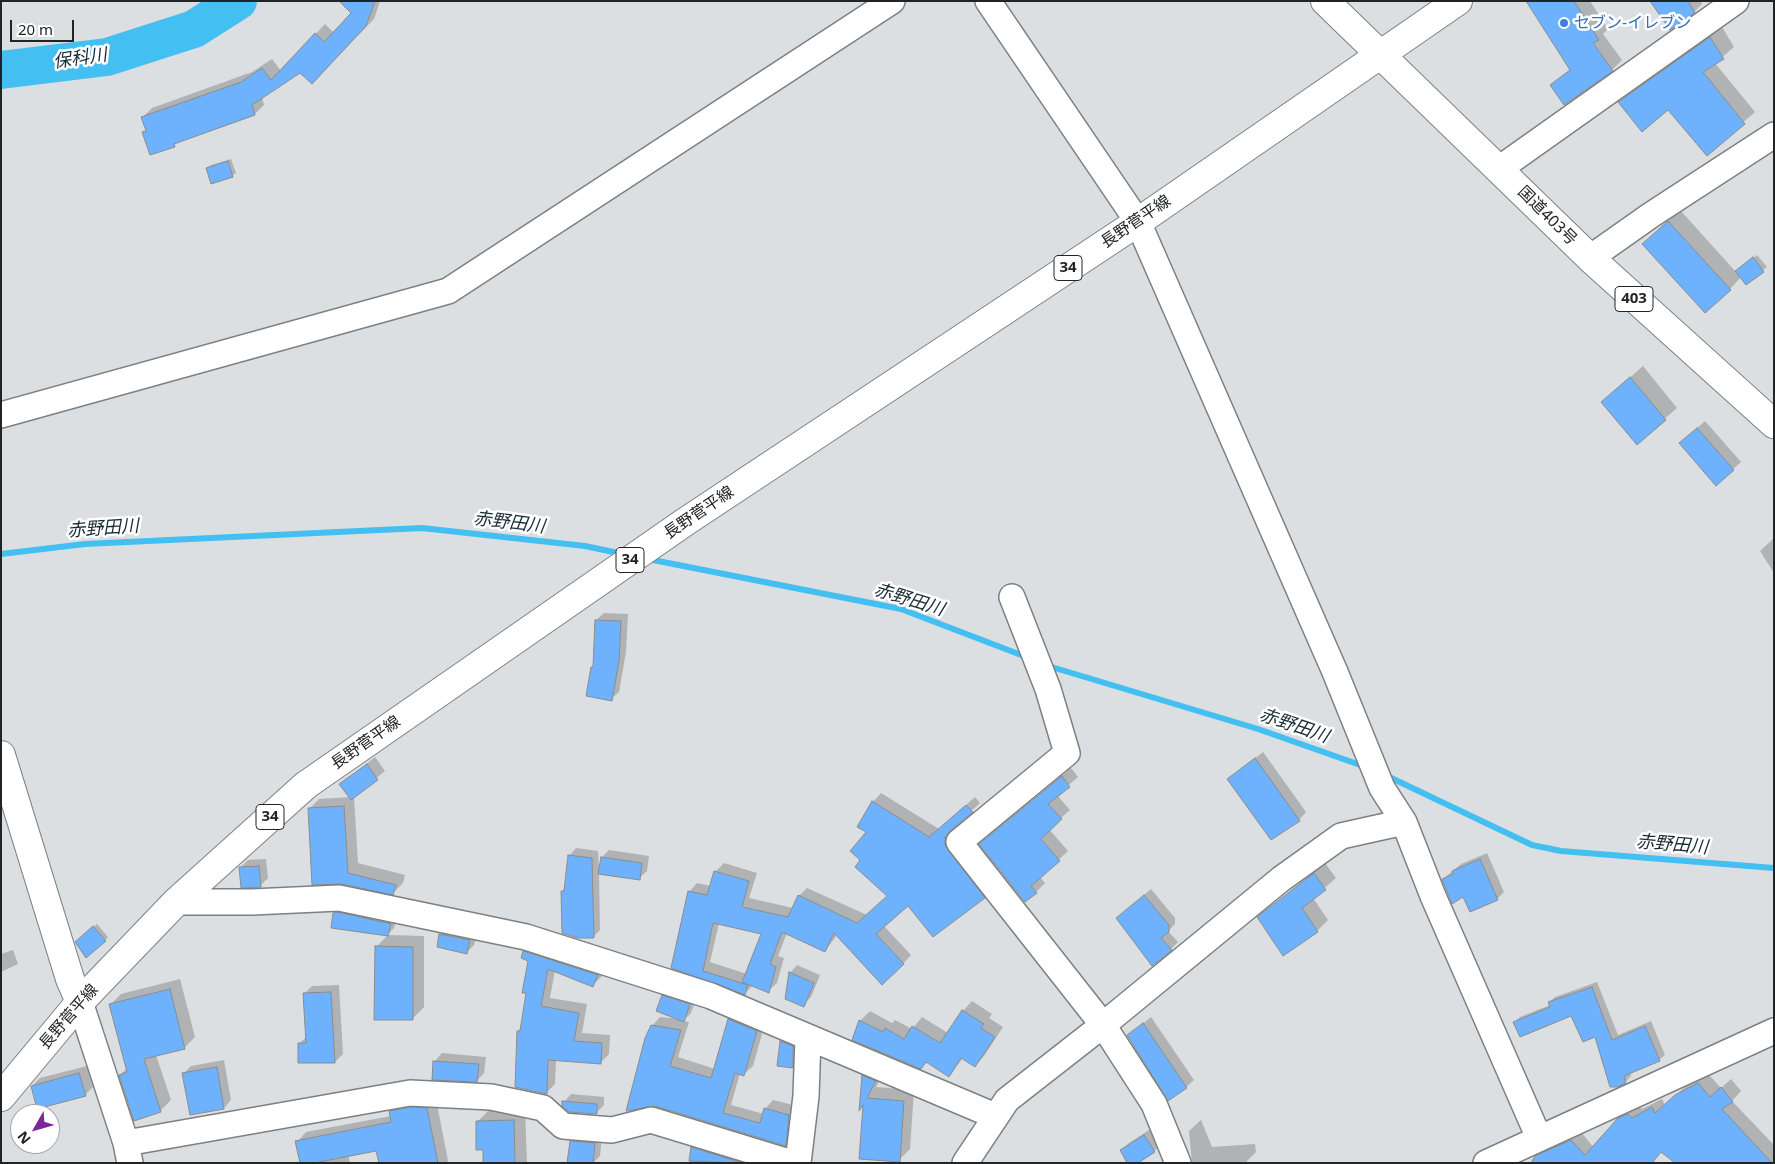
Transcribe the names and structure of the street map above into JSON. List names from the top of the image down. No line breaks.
{"streets":{"main road":["国道403号","長野菅平線","34","403"]},"crossings":[["国道403号","長野菅平線"]],"water":["保科川","赤野田川"],"places":["セブン-イレブン"],"scale_bar":"20 m","north":"bottom left"}
